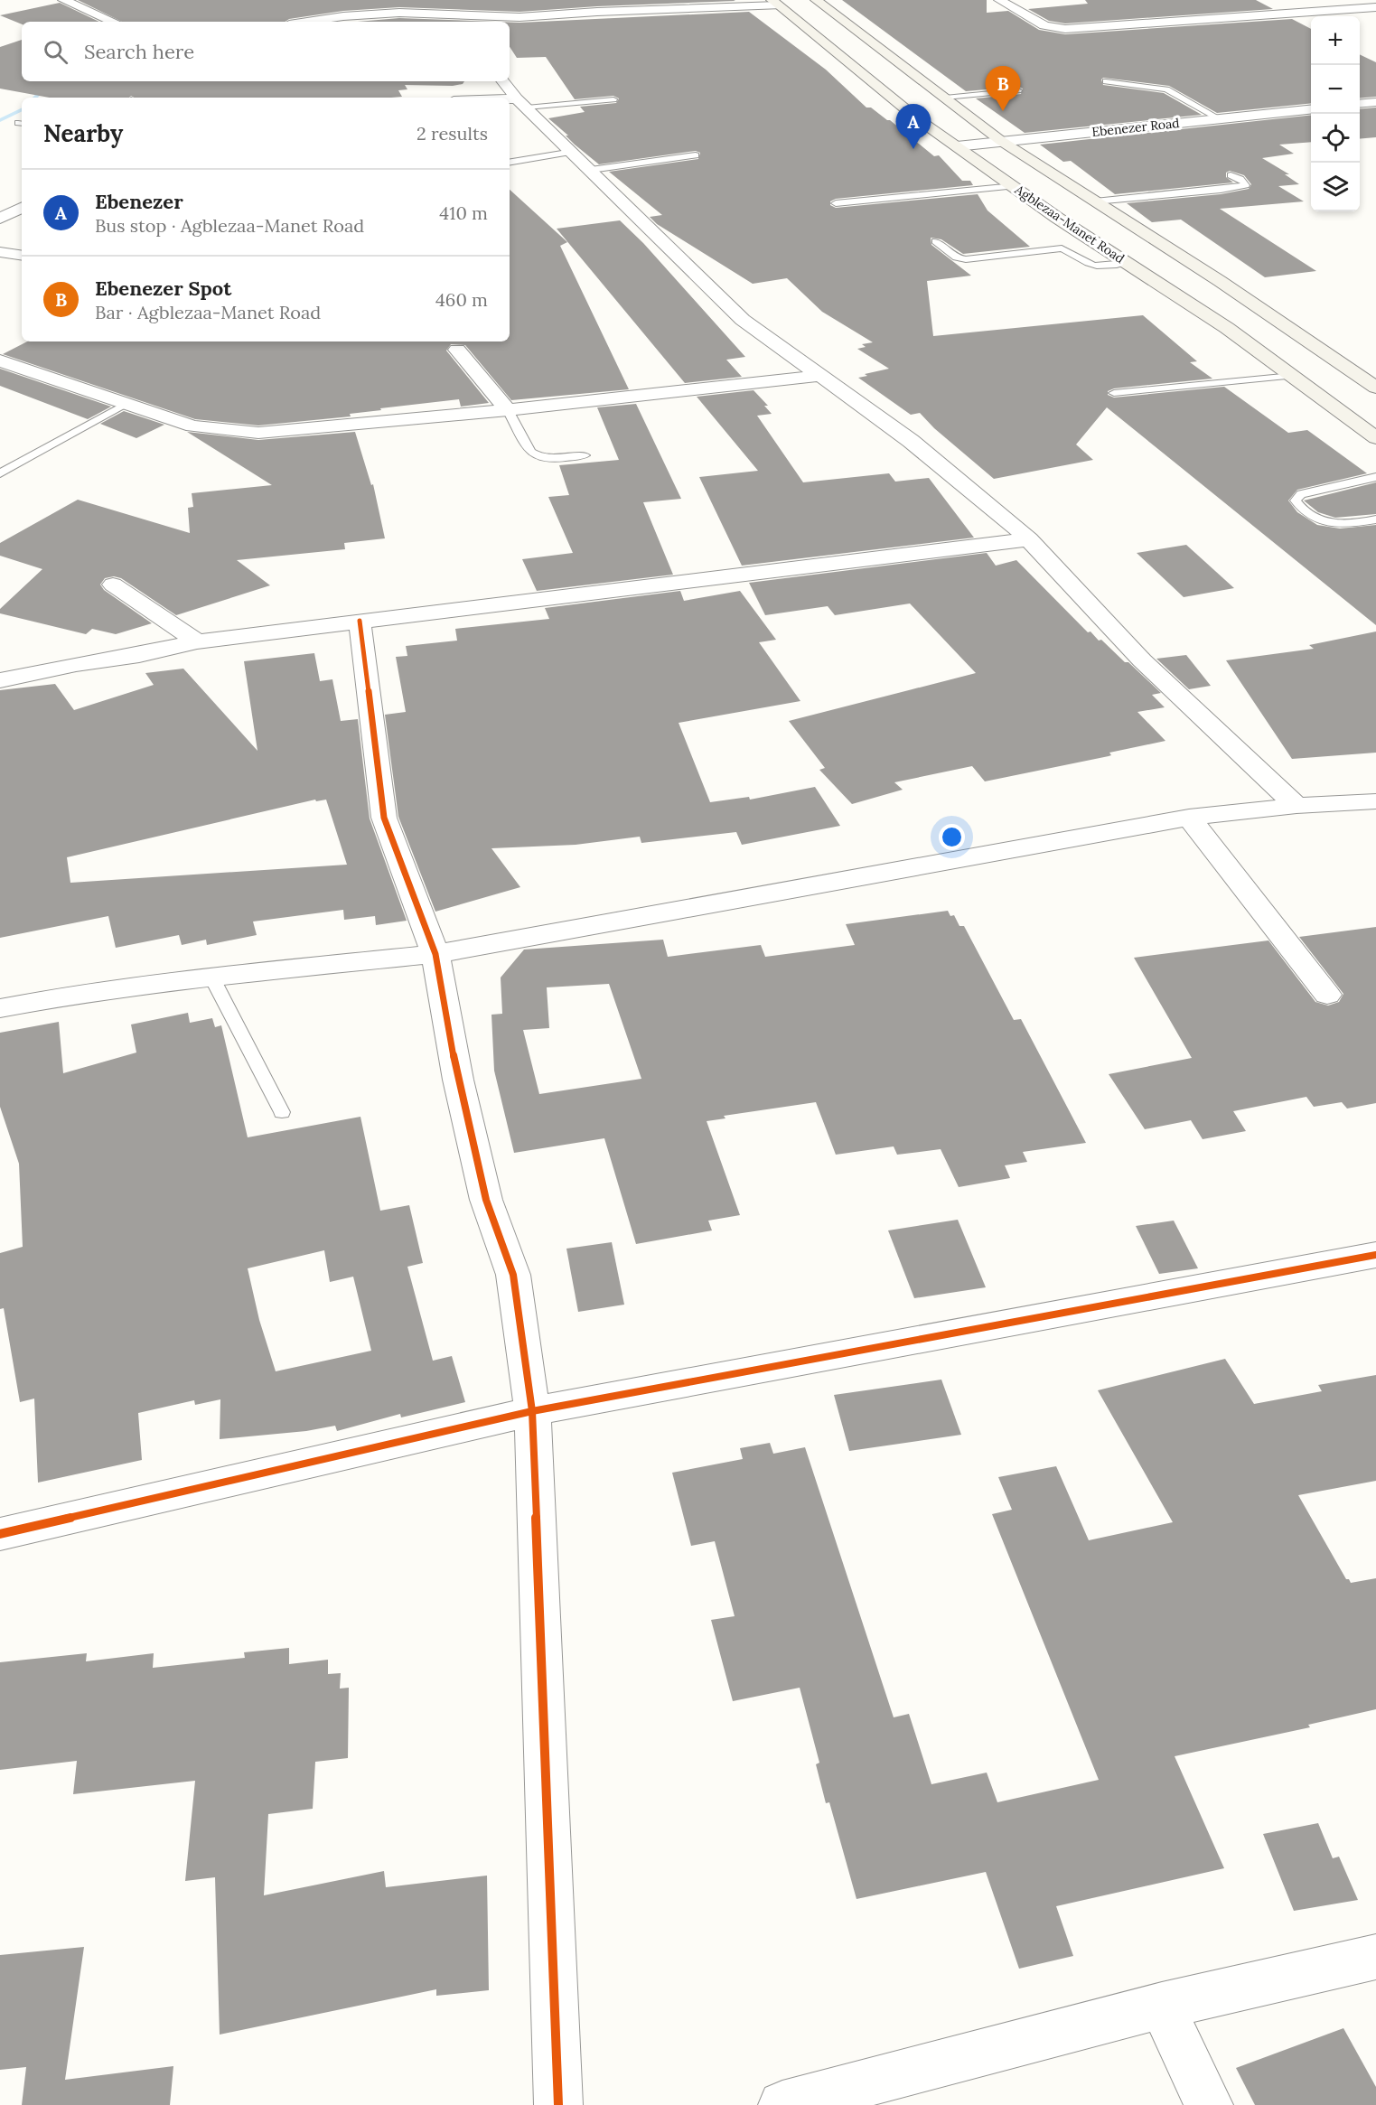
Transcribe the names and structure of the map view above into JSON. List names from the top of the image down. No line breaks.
{"streets":{"main road":["Agblezaa-Manet Road"],"street":["Ebenezer Road"]},"crossings":[["Ebenezer Road","Agblezaa-Manet Road"]],"page":{"map_buttons":["+","−"],"search":"Search here","pins":["B","A"],"heading":["Nearby","2 results"],"list":[{"mark":"A","name":"Ebenezer","note":"Bus stop · Agblezaa-Manet Road","value":"410 m"},{"mark":"B","name":"Ebenezer Spot","note":"Bar · Agblezaa-Manet Road","value":"460 m"}]}}
